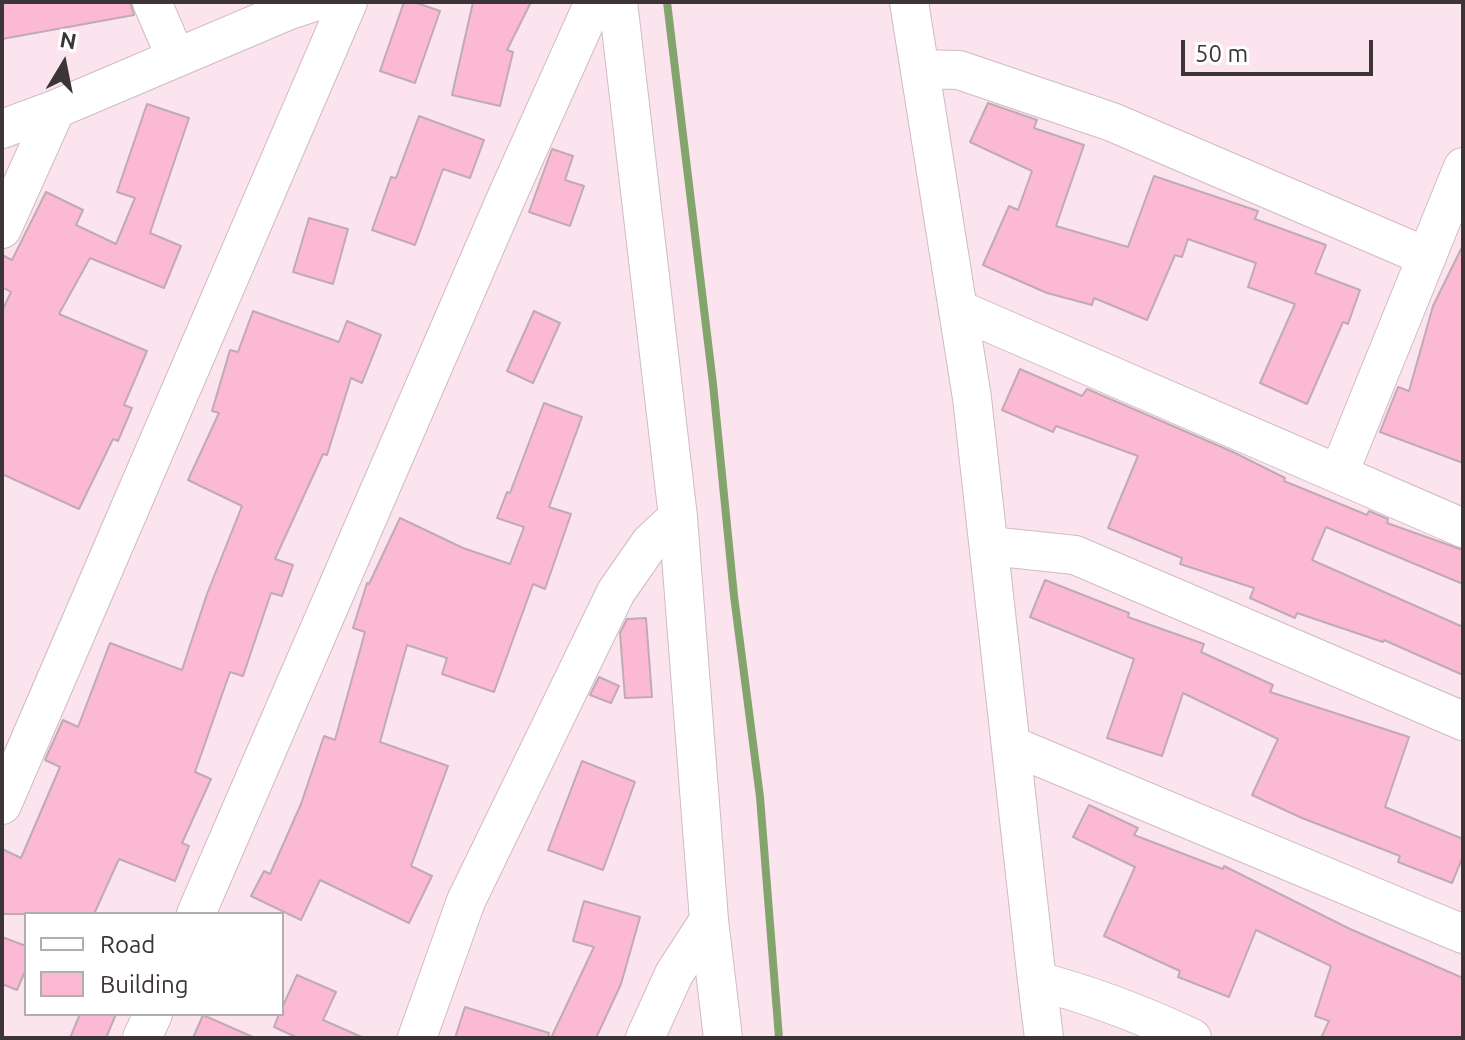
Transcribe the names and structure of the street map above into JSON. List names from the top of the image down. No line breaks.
{"legend":["Road","Building"],"scale_bar":"50 m","north":"top"}
